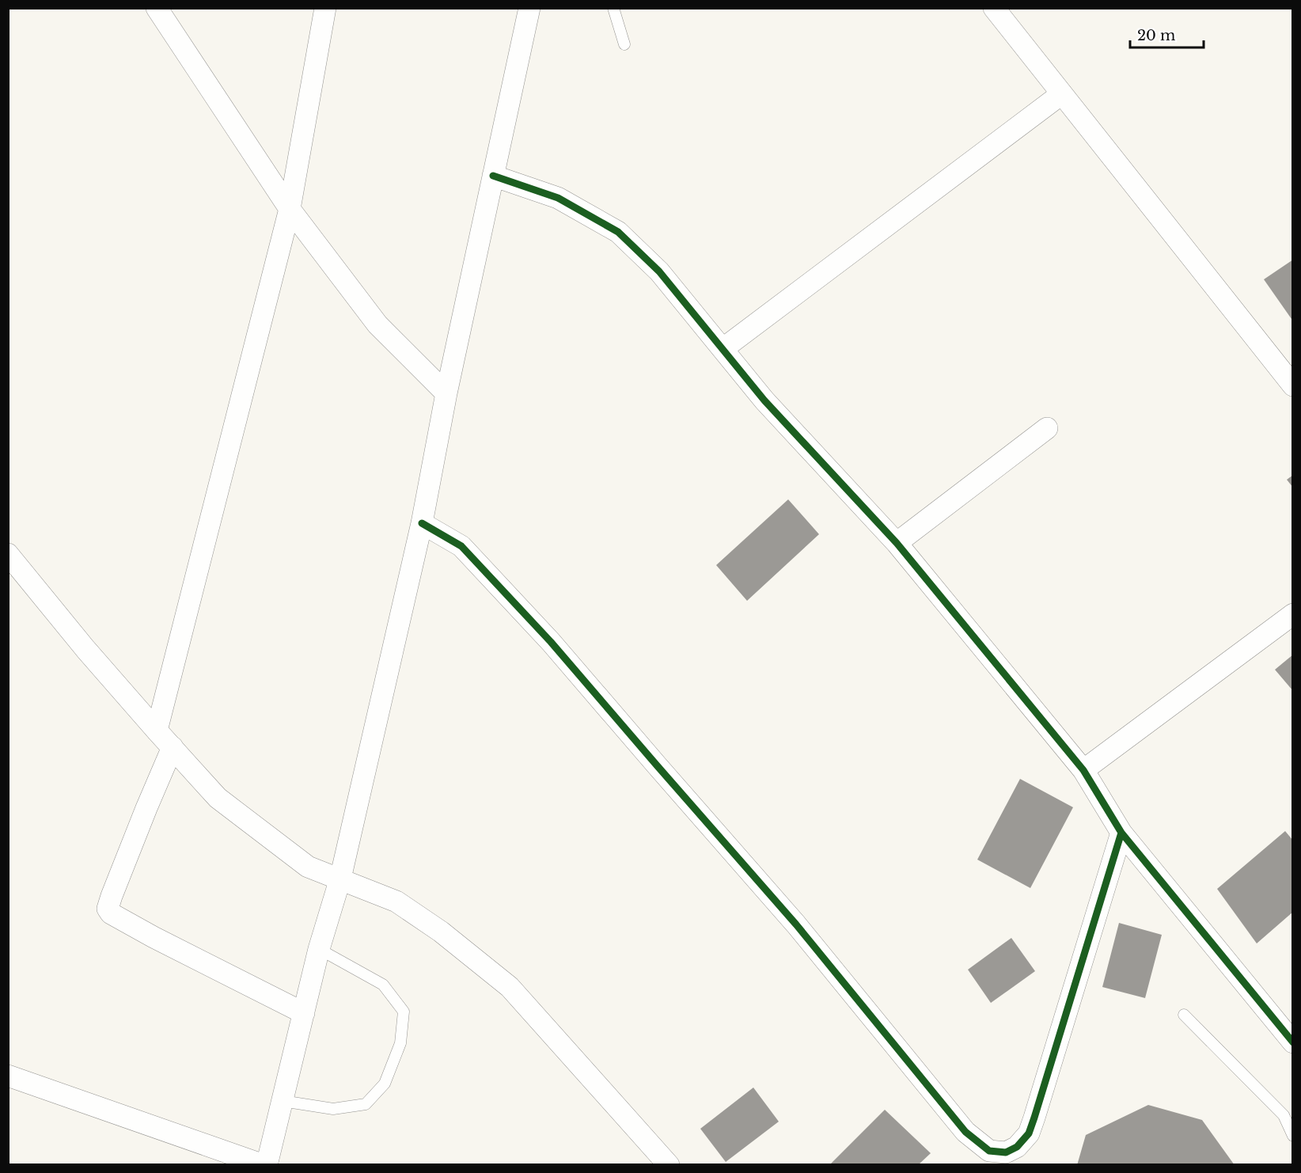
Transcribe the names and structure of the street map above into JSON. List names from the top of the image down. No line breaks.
{"scale_bar":"20 m"}
